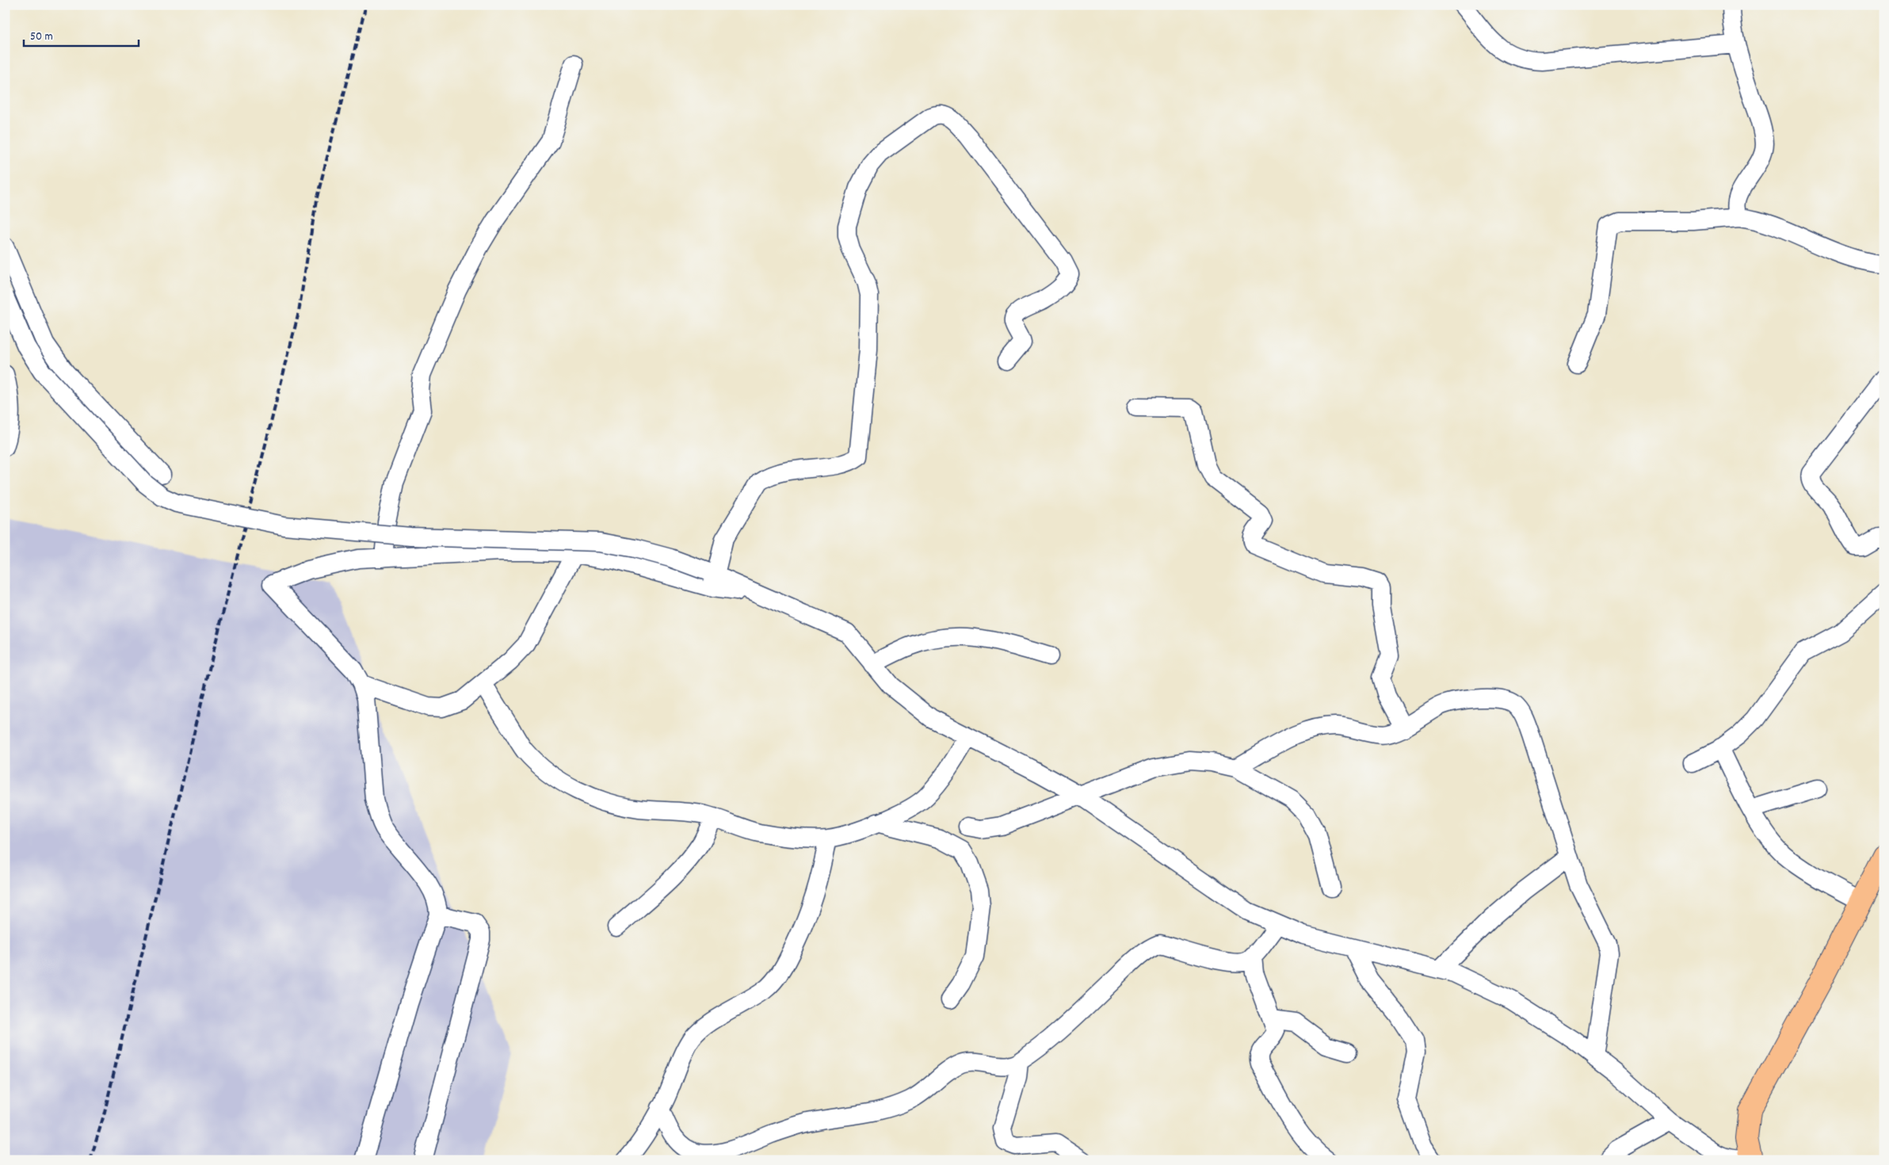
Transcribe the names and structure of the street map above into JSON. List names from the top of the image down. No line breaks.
{"scale_bar":"50 m"}
